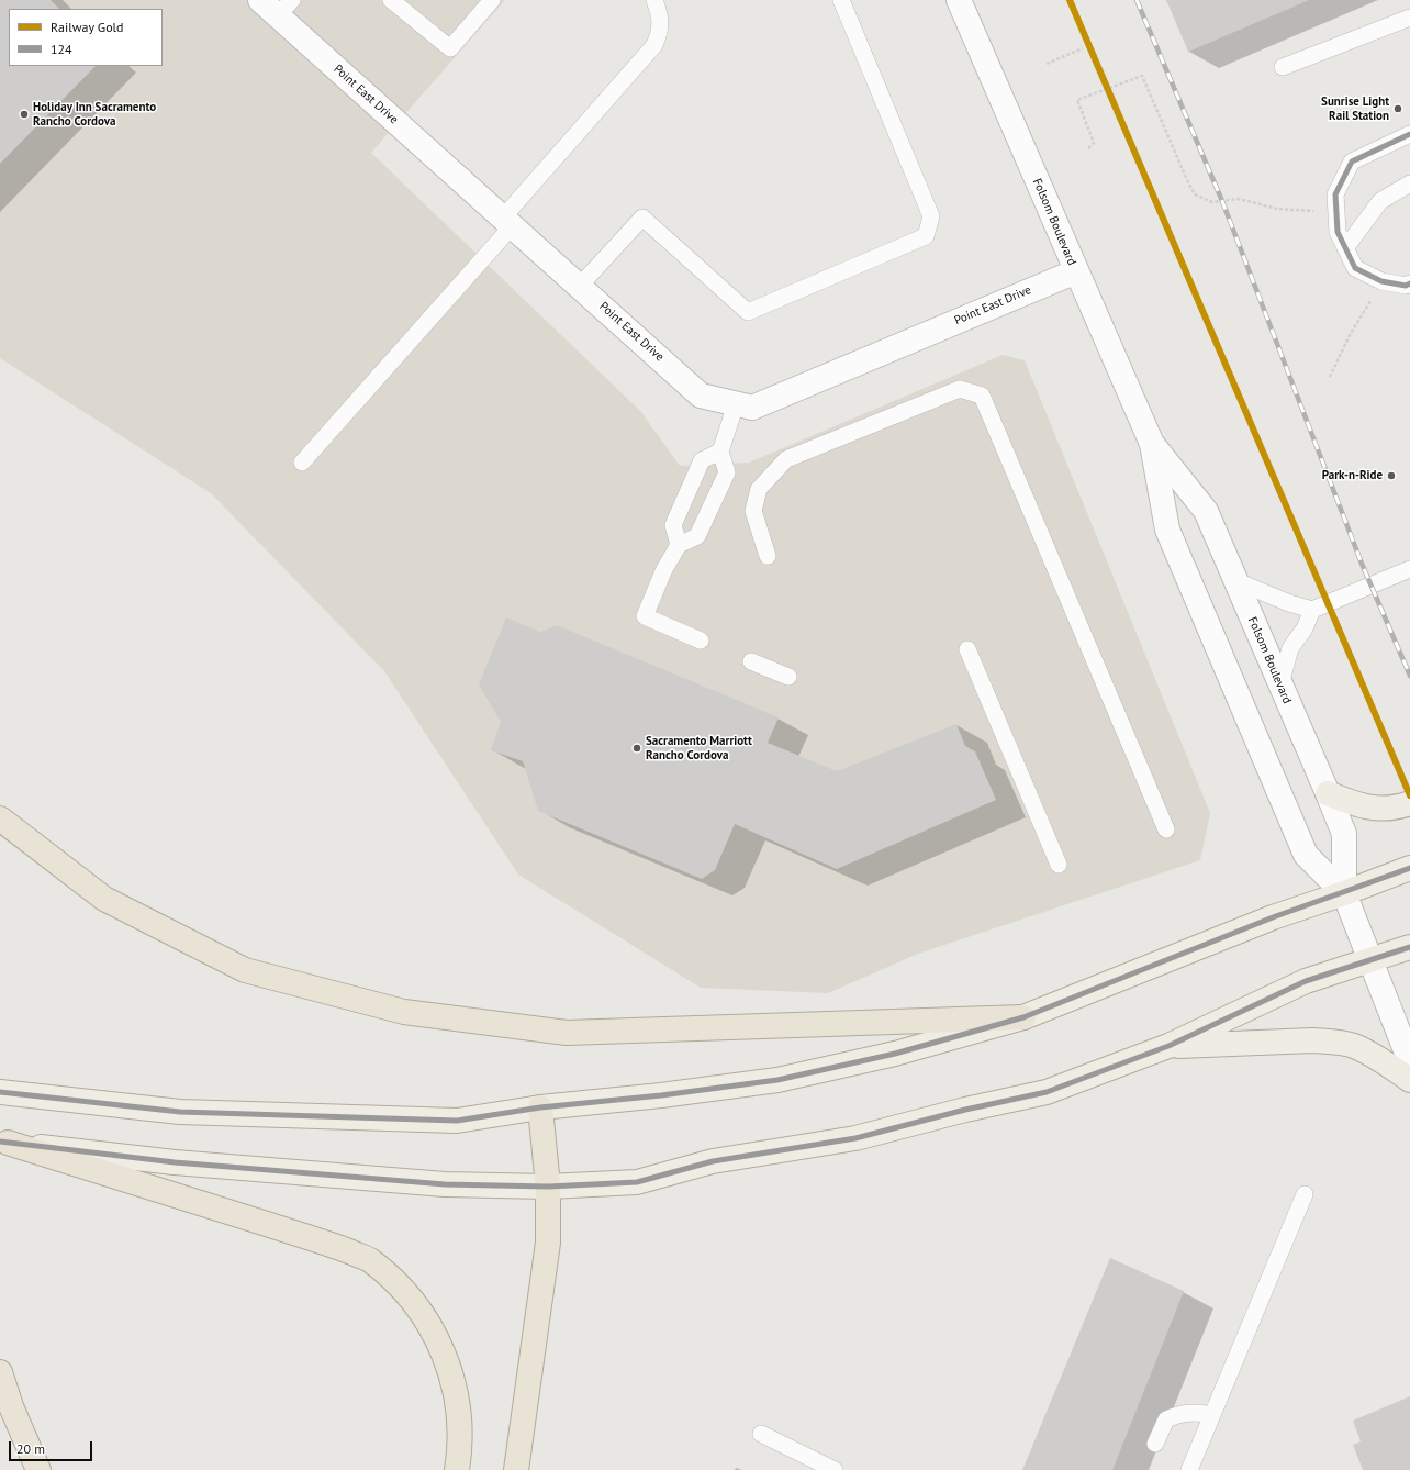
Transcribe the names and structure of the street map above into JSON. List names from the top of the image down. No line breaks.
{"streets":{"main road":["Point East Drive","Folsom Boulevard"]},"crossings":[["Point East Drive","Folsom Boulevard"]],"places":["Sunrise Light Rail Station","Holiday Inn Sacramento Rancho Cordova","Park-n-Ride","Sacramento Marriott Rancho Cordova"],"lines":["rail line Gold","transit line 124"],"legend":["Railway Gold","124"],"scale_bar":"20 m"}
